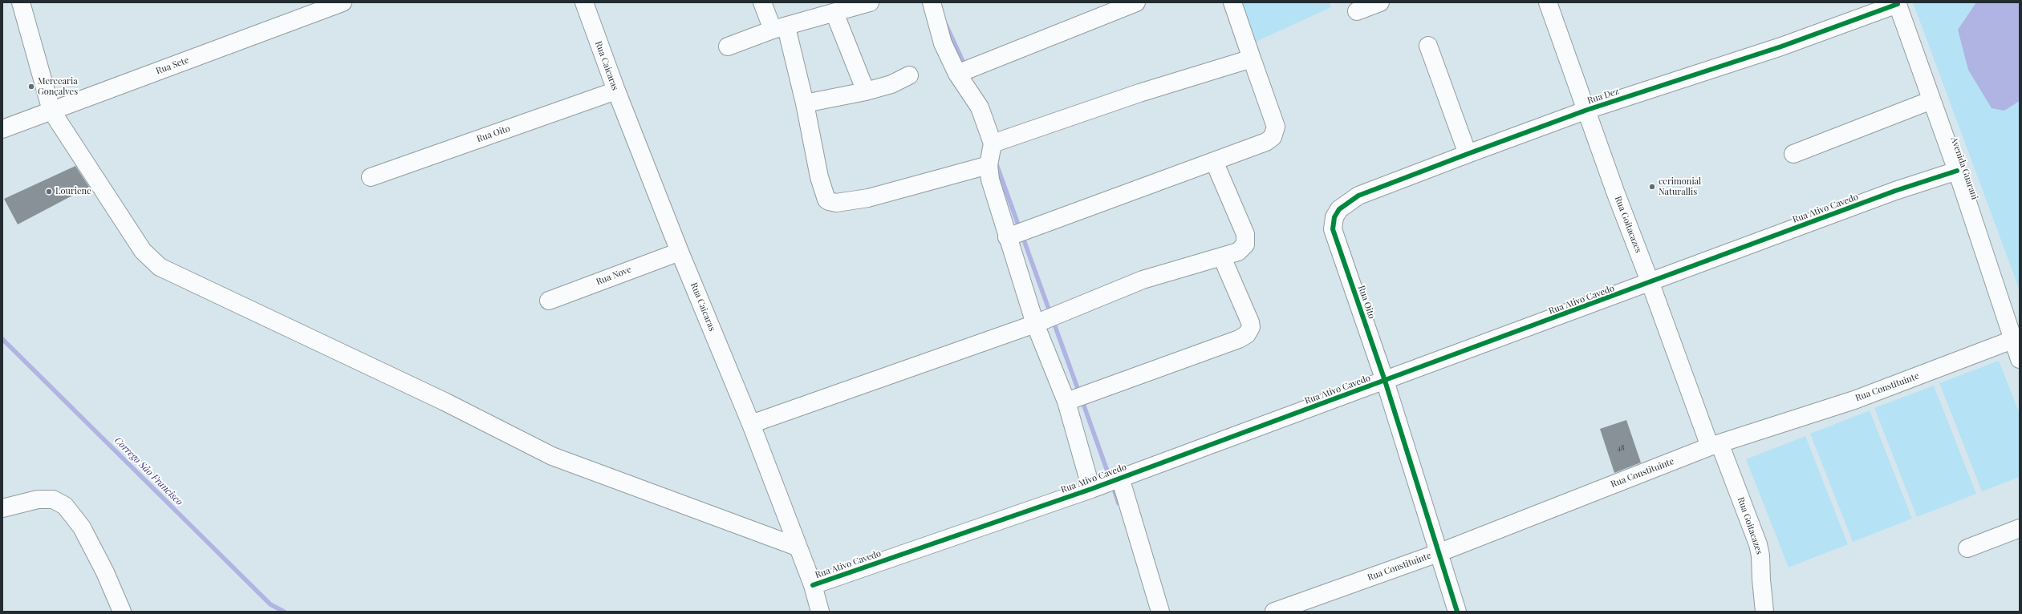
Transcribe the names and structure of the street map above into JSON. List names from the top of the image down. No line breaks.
{"streets":{"street":["Rua Sete","Rua Caicaras","Rua Dez","Rua Oito","Avenida Guarani","Rua Ativo Cavedo","Rua Goitacazes","Rua Nove","Rua Constituinte"]},"crossings":[["Rua Caicaras","Rua Oito"],["Rua Caicaras","Rua Ativo Cavedo"],["Rua Caicaras","Rua Nove"],["Rua Dez","Rua Oito"],["Rua Dez","Avenida Guarani"],["Rua Dez","Rua Goitacazes"],["Rua Oito","Rua Ativo Cavedo"],["Rua Oito","Rua Constituinte"],["Avenida Guarani","Rua Ativo Cavedo"],["Avenida Guarani","Rua Constituinte"],["Rua Ativo Cavedo","Rua Goitacazes"],["Rua Goitacazes","Rua Constituinte"]],"water":["Corrego São Francisco"],"places":["Mercearia Gonçalves","cerimonial Naturallis","Louriene"],"house_numbers":["48"]}
